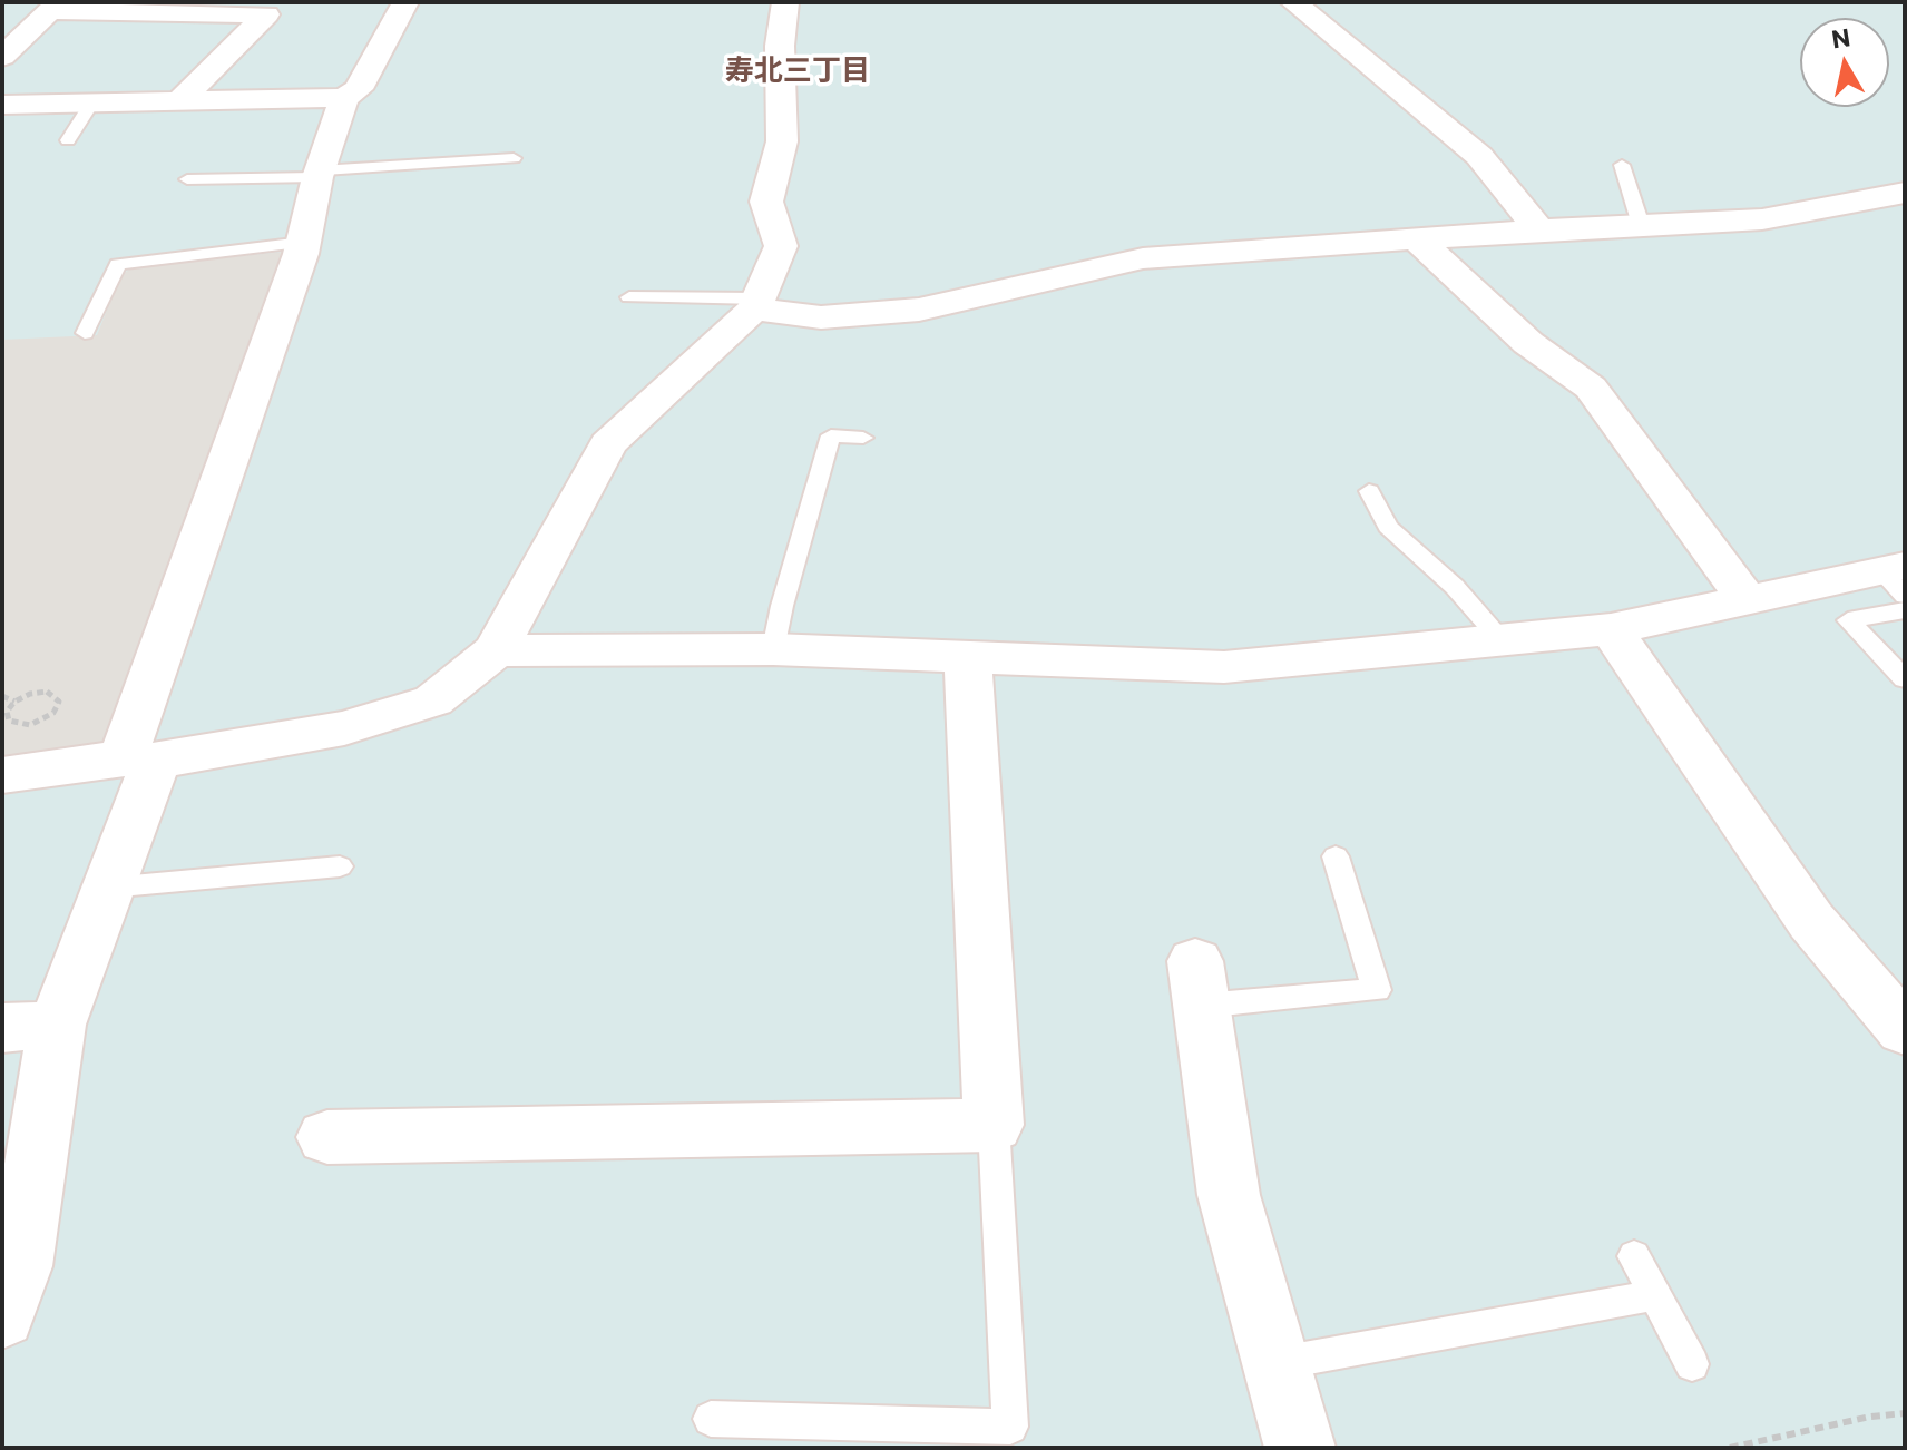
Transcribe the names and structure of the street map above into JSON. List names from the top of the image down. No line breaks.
{"districts":["寿北三丁目"],"north":"top"}
